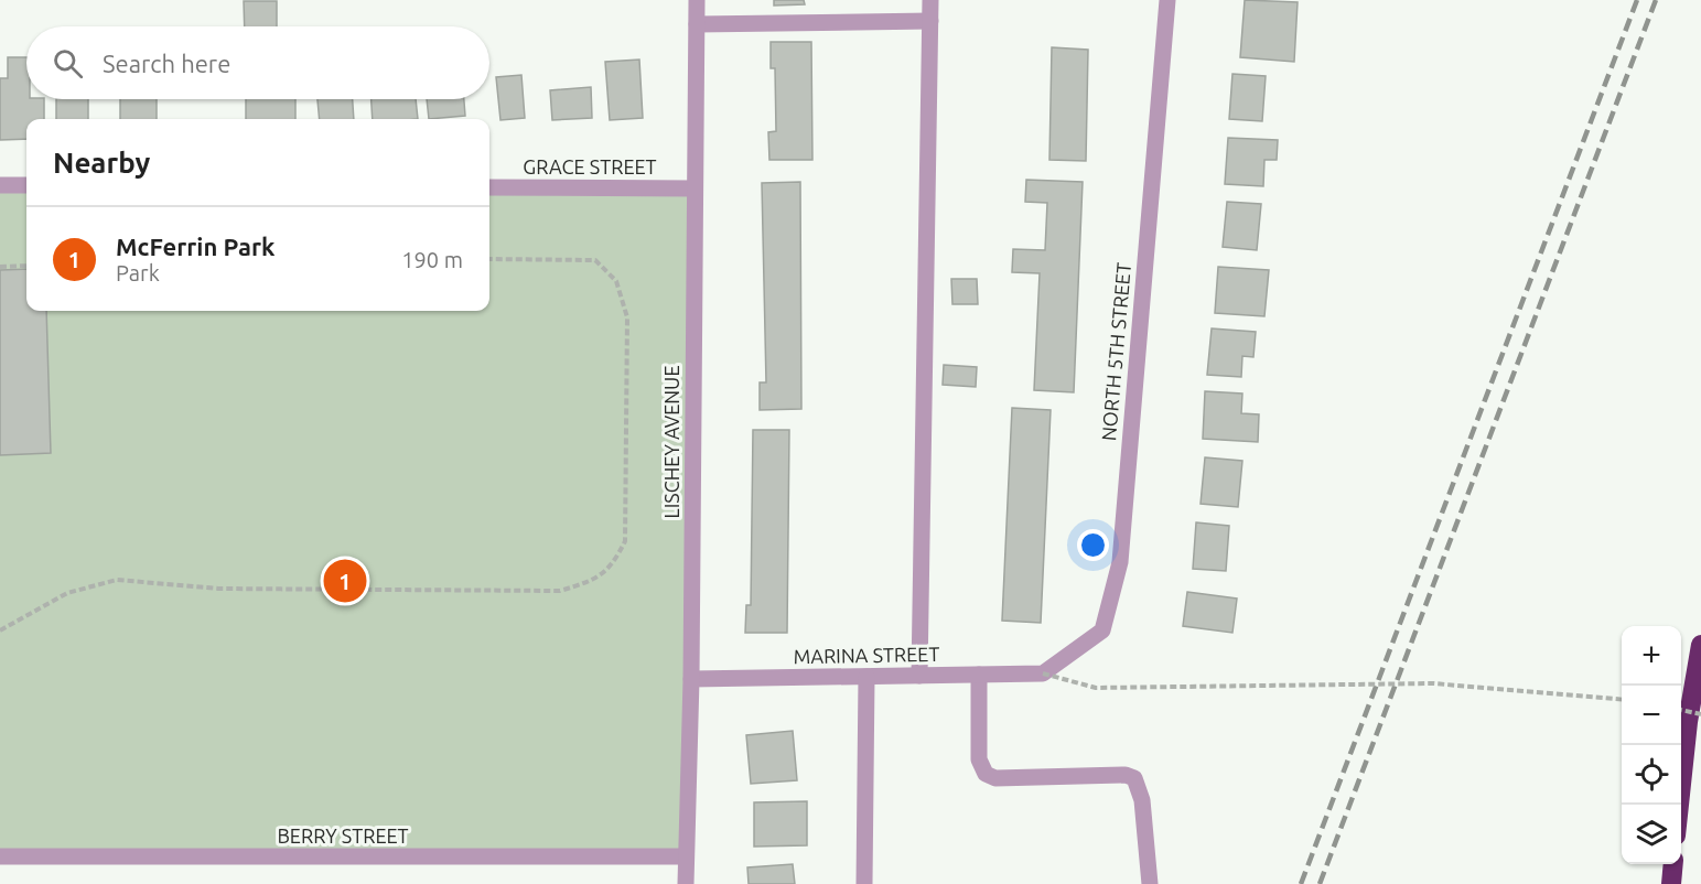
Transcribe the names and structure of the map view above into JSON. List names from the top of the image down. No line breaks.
{"streets":{"street":["GRACE STREET","NORTH 5TH STREET","LISCHEY AVENUE","MARINA STREET","BERRY STREET"]},"crossings":[["GRACE STREET","LISCHEY AVENUE"],["NORTH 5TH STREET","MARINA STREET"],["LISCHEY AVENUE","MARINA STREET"],["LISCHEY AVENUE","BERRY STREET"]],"page":{"search":"Search here","heading":"Nearby","list":[{"mark":"1","name":"McFerrin Park","note":"Park","value":"190 m"}],"pins":"1","map_buttons":["+","−"]}}
